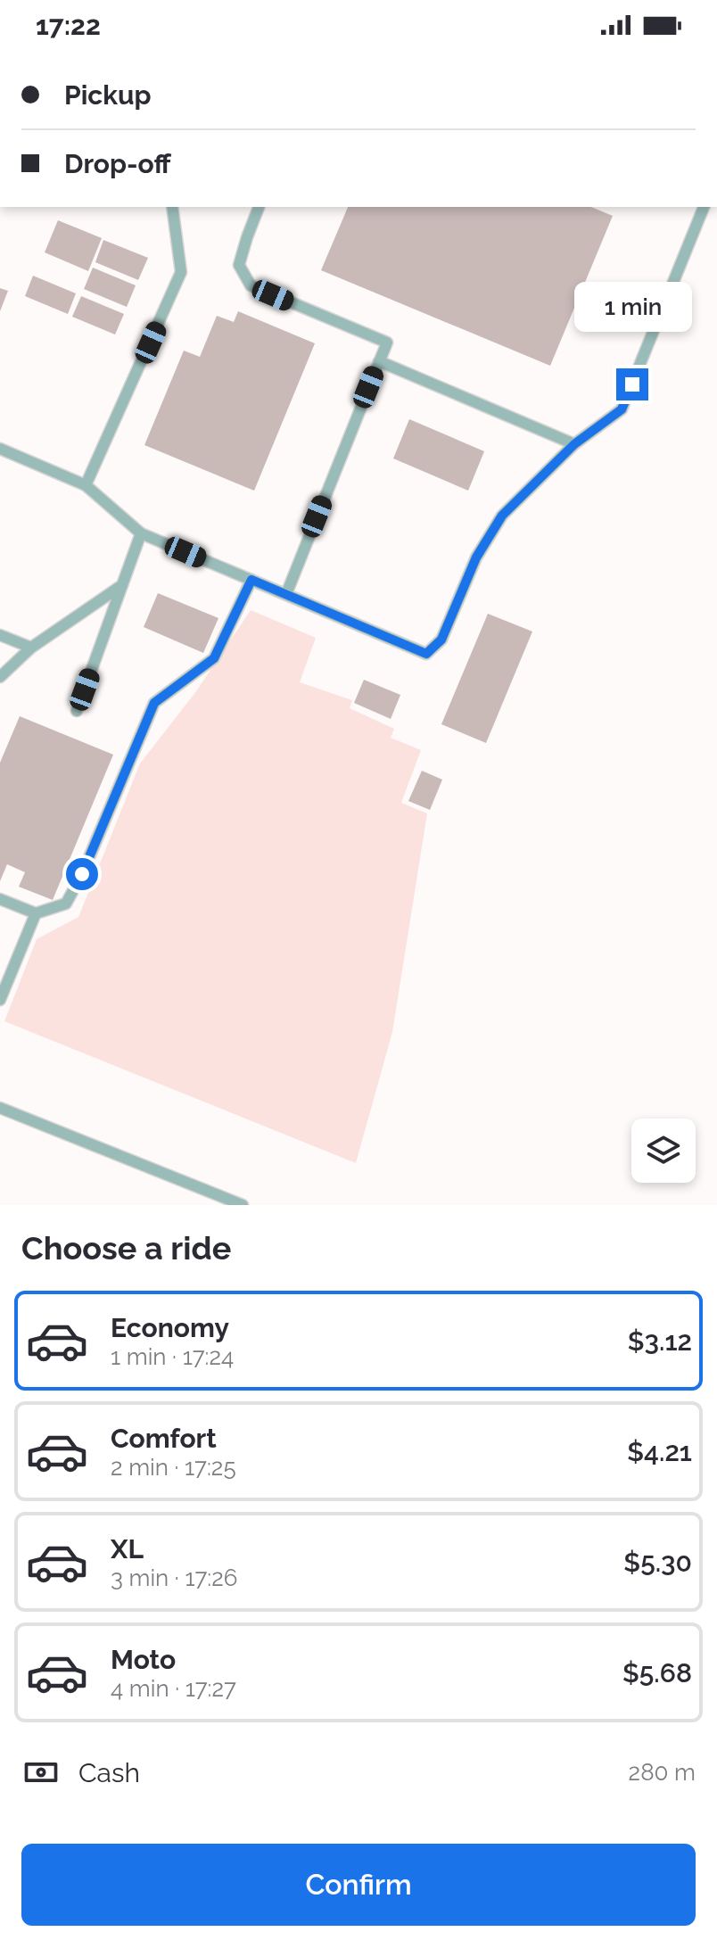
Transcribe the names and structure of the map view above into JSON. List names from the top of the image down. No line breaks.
{"page":{"status":"17:22","banner":["Pickup","Drop-off"],"bubble":"1 min","heading":"Choose a ride","list":[{"name":"Economy","note":"1 min · 17:24","value":"$3.12"},{"name":"Comfort","note":"2 min · 17:25","value":"$4.21"},{"name":"XL","note":"3 min · 17:26","value":"$5.30"},{"name":"Moto","note":"4 min · 17:27","value":"$5.68"}],"pay":["Cash","280 m"],"buttons":"Confirm"}}
